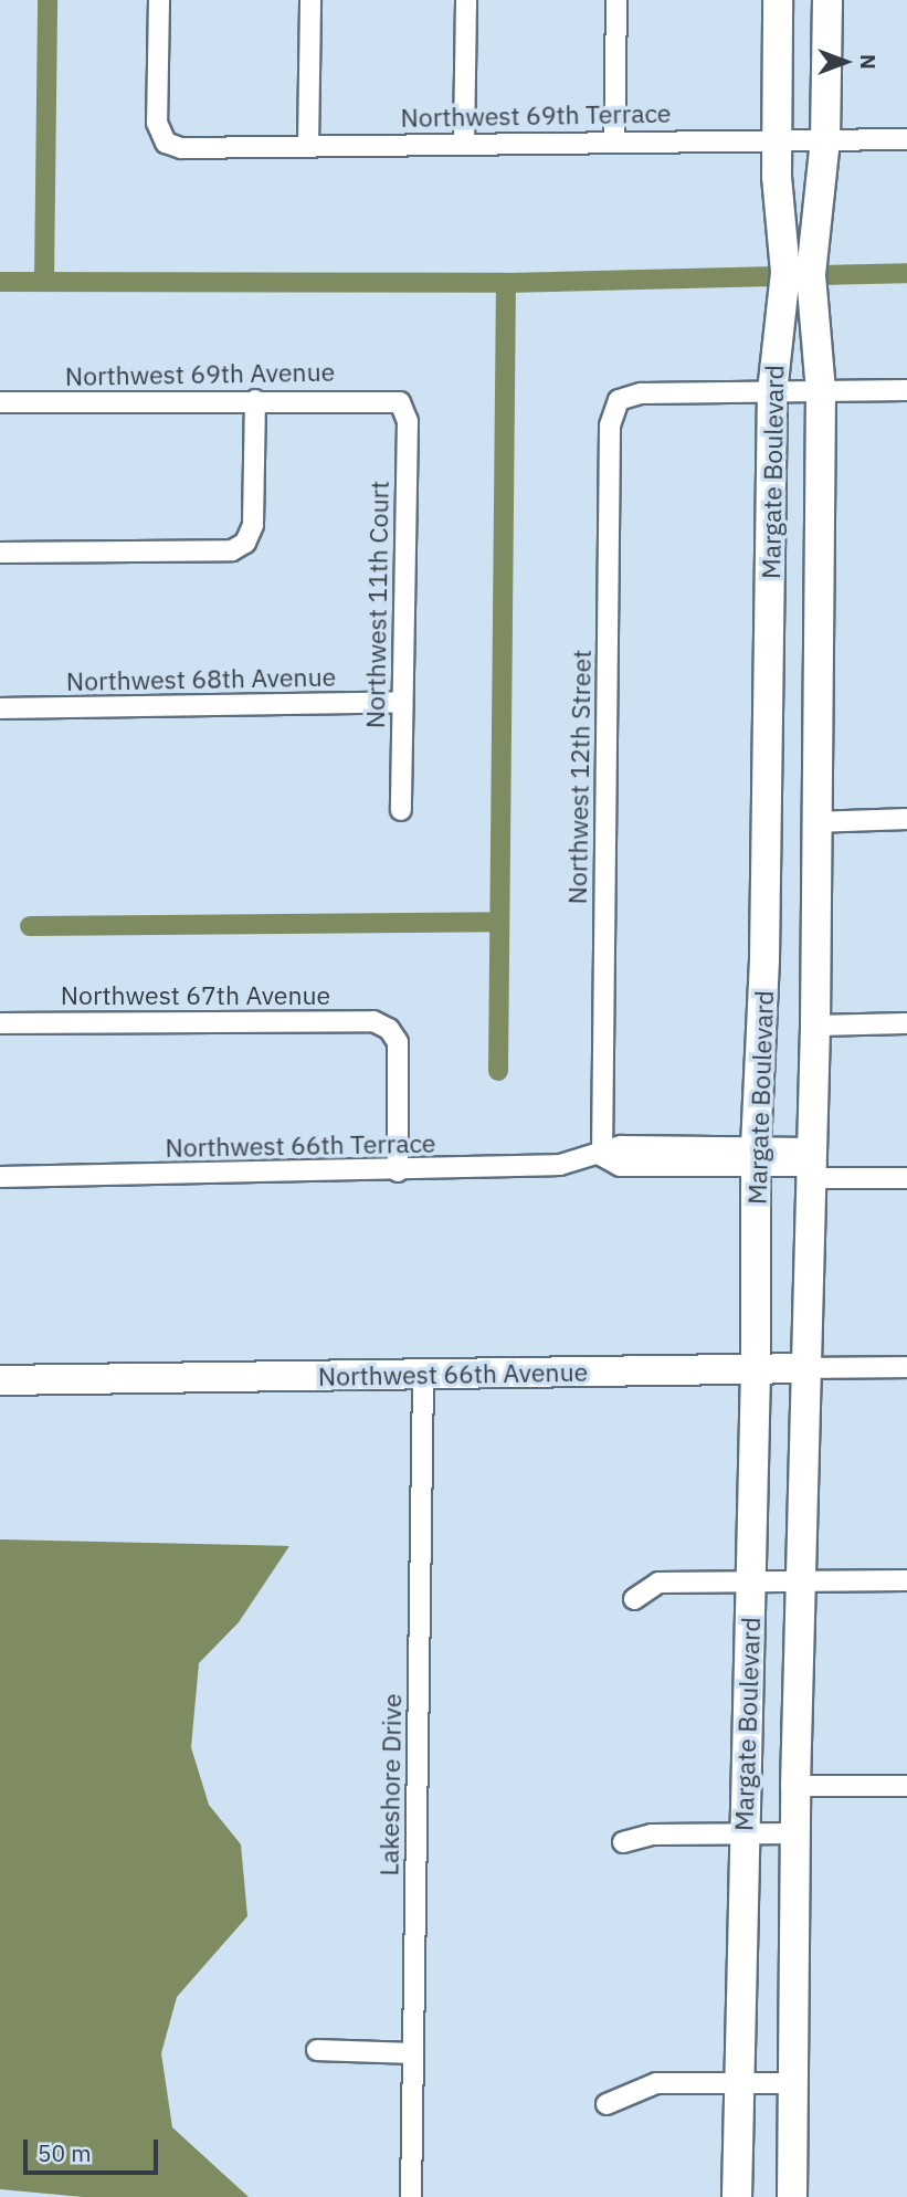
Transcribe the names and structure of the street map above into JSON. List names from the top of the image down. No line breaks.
{"streets":{"street":["Northwest 69th Terrace","Northwest 69th Avenue","Margate Boulevard","Northwest 11th Court","Northwest 68th Avenue","Northwest 12th Street","Northwest 67th Avenue","Northwest 66th Terrace","Northwest 66th Avenue","Lakeshore Drive"]},"crossings":[["Northwest 69th Terrace","Margate Boulevard"],["Northwest 69th Avenue","Northwest 11th Court"],["Margate Boulevard","Northwest 12th Street"],["Margate Boulevard","Northwest 66th Terrace"],["Margate Boulevard","Northwest 66th Avenue"],["Northwest 11th Court","Northwest 68th Avenue"],["Northwest 12th Street","Northwest 66th Terrace"],["Northwest 67th Avenue","Northwest 66th Terrace"],["Northwest 66th Avenue","Lakeshore Drive"]],"scale_bar":"50 m","north":"right"}
